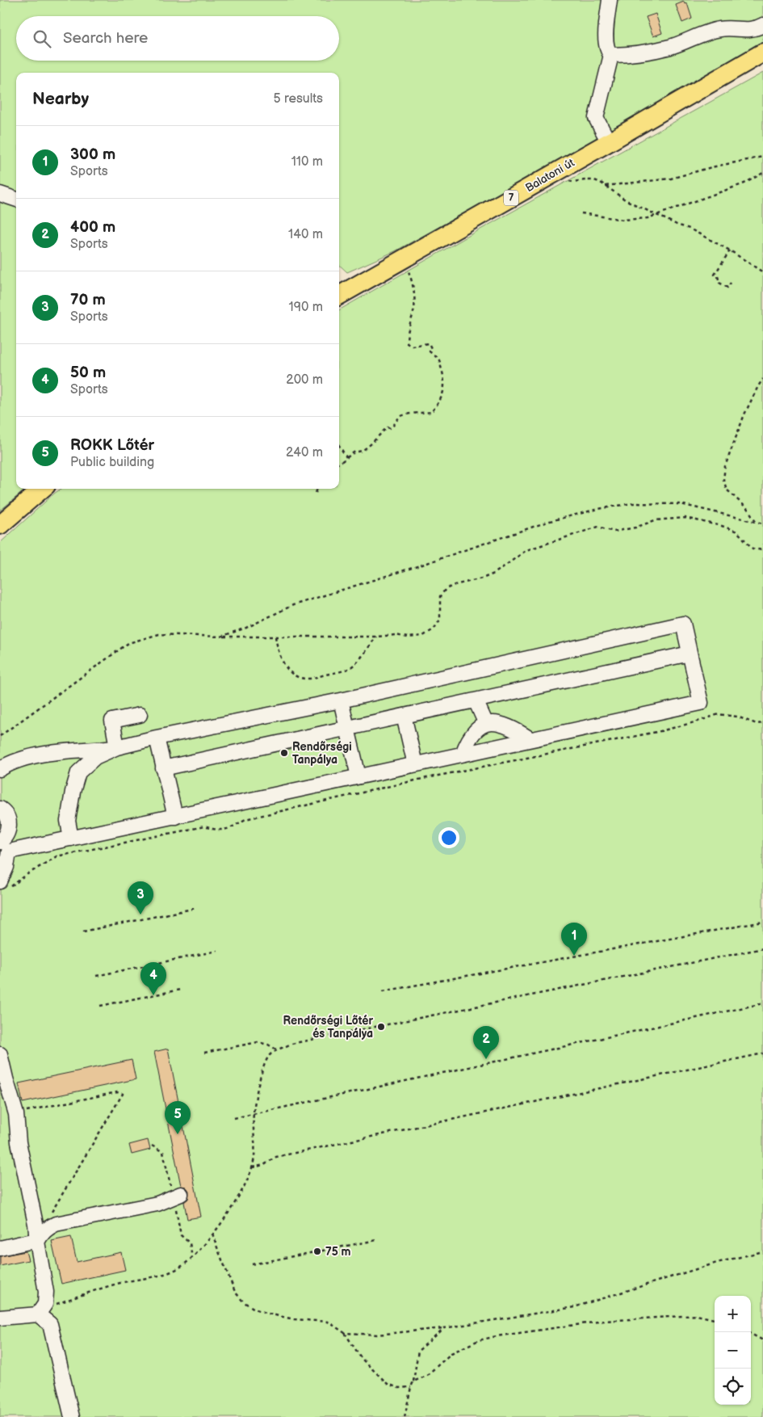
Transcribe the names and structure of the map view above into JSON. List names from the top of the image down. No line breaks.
{"streets":{"main road":["Balatoni út","7"]},"places":["Rendőrségi Tanpálya","Rendőrségi Lőtér és Tanpálya","75 m"],"page":{"search":"Search here","heading":["Nearby","5 results"],"list":[{"mark":"1","name":"300 m","note":"Sports","value":"110 m"},{"mark":"2","name":"400 m","note":"Sports","value":"140 m"},{"mark":"3","name":"70 m","note":"Sports","value":"190 m"},{"mark":"4","name":"50 m","note":"Sports","value":"200 m"},{"mark":"5","name":"ROKK Lőtér","note":"Public building","value":"240 m"}],"pins":["3","1","4","2","5"],"map_buttons":["+","−"]}}
